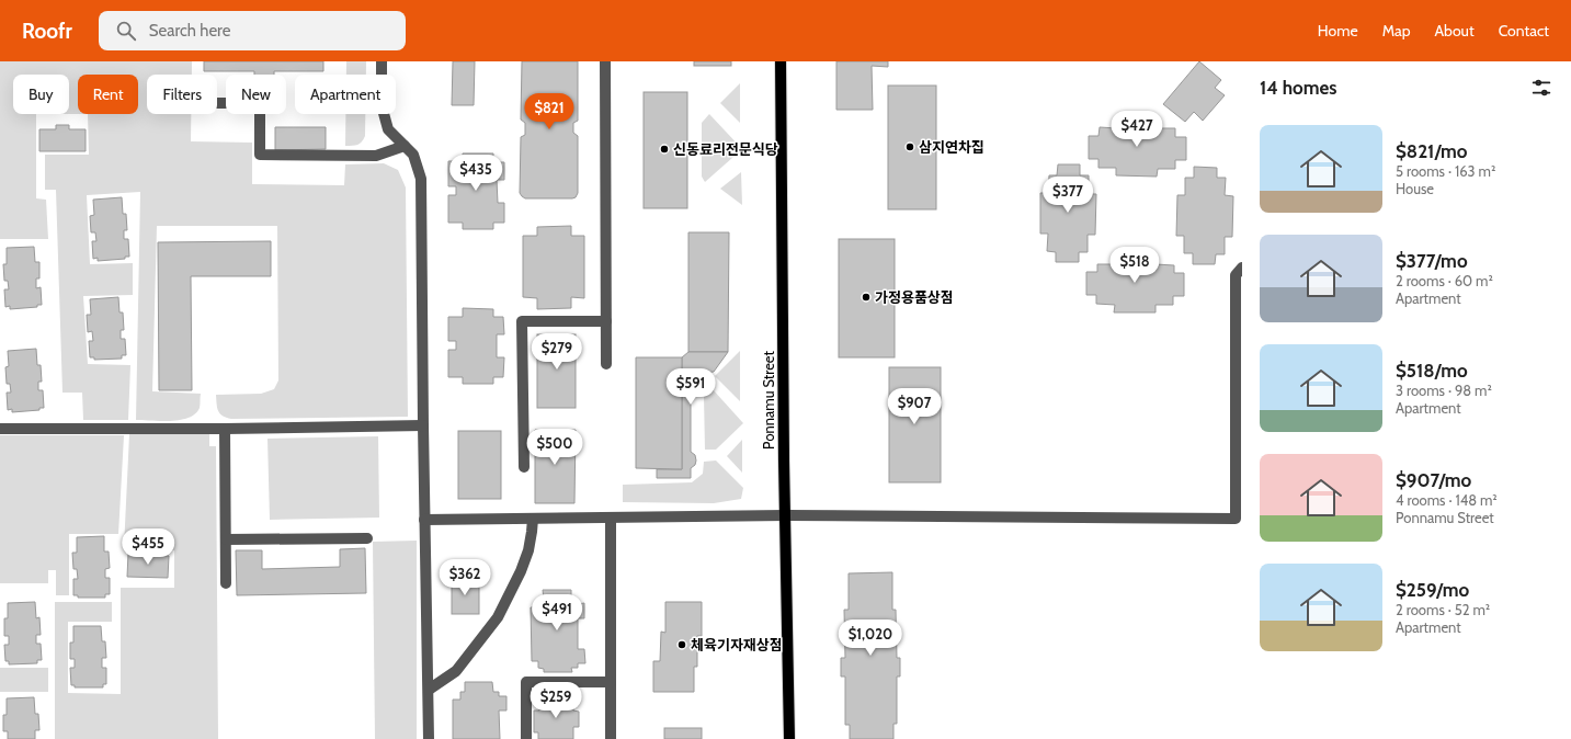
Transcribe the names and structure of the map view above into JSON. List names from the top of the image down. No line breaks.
{"streets":{"main road":["Ponnamu Street"]},"places":["삼지연차집","신동료리전문식당","가정용품상점","체육기자재상점"],"page":{"header":"Roofr","search":"Search here","nav":["Home","Map","About","Contact"],"heading":"14 homes","chip":["Buy","Rent","Filters","New","Apartment"],"price":["$821","$427","$435","$377","$518","$279","$591","$907","$500","$455","$362","$491","$1,020","$259"],"list":[{"name":"$821/mo","note":"5 rooms · 163 m² · House"},{"name":"$377/mo","note":"2 rooms · 60 m² · Apartment"},{"name":"$518/mo","note":"3 rooms · 98 m² · Apartment"},{"name":"$907/mo","note":"4 rooms · 148 m² · Ponnamu Street"},{"name":"$259/mo","note":"2 rooms · 52 m² · Apartment"}]}}
